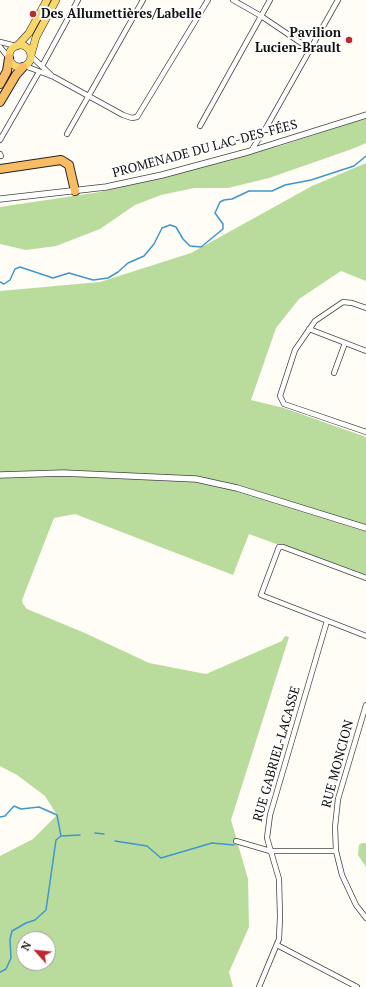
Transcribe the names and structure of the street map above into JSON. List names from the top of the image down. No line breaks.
{"streets":{"street":["PROMENADE DU LAC-DES-FÉES","RUE GABRIEL-LACASSE","RUE MONCION"]},"places":["Des Allumettières/Labelle","Pavilion Lucien-Brault"],"north":"top left"}
